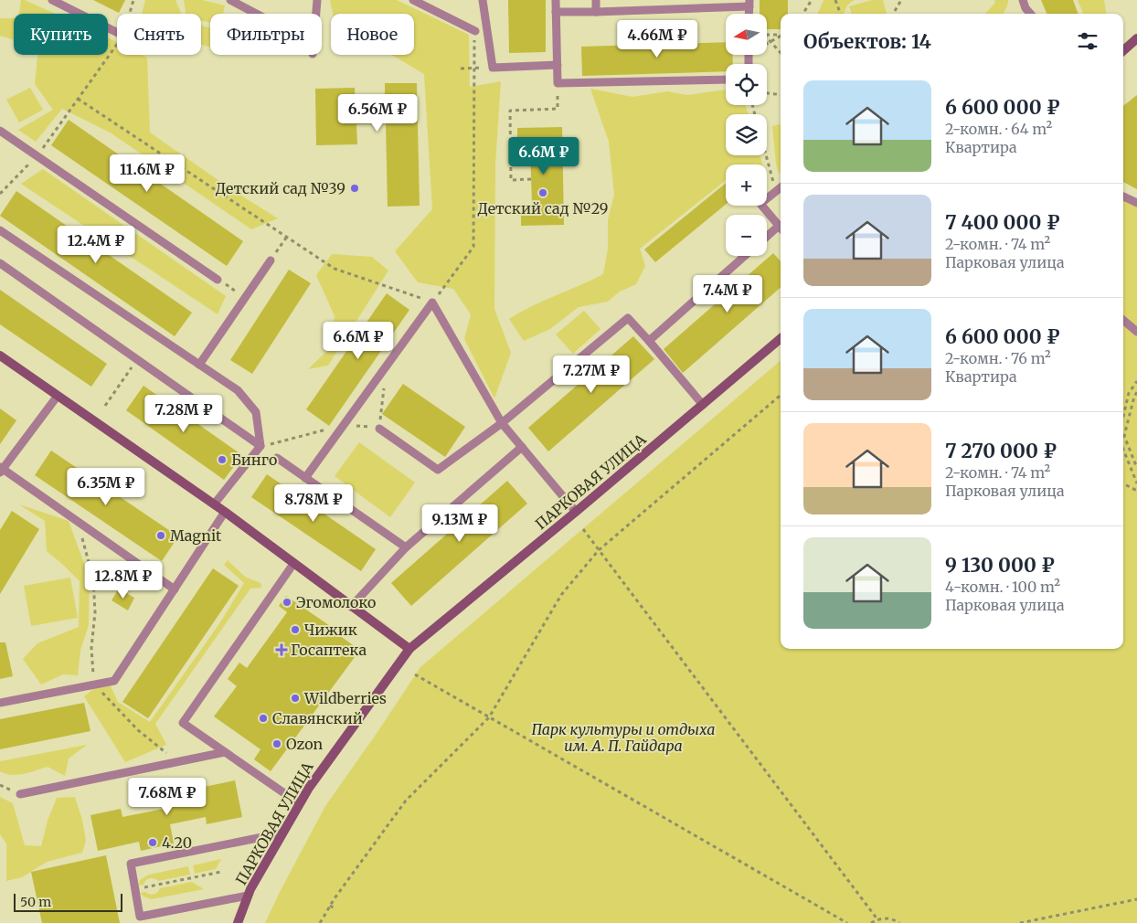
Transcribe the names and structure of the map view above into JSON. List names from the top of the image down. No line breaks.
{"streets":{"street":["ПАРКОВАЯ УЛИЦА"]},"parks":["Парк культуры и отдыха им. А. П. Гайдара"],"places":{"other":["Детский сад №39","Детский сад №29","Бинго","Magnit","Эгомолоко","Чижик","Wildberries","Славянский","Ozon","4.20"],"health":["Госаптека"]},"scale_bar":"50 m","north":"left","page":{"map_buttons":["+","−"],"chip":["Купить","Снять","Фильтры","Новое"],"heading":"Объектов: 14","price":["4.66M ₽","6.56M ₽","6.6M ₽","11.6M ₽","12.4M ₽","7.4M ₽","6.6M ₽","7.27M ₽","7.28M ₽","6.35M ₽","8.78M ₽","9.13M ₽","12.8M ₽","7.68M ₽"],"list":[{"name":"6 600 000 ₽","note":"2-комн. · 64 m² · Квартира"},{"name":"7 400 000 ₽","note":"2-комн. · 74 m² · Парковая улица"},{"name":"6 600 000 ₽","note":"2-комн. · 76 m² · Квартира"},{"name":"7 270 000 ₽","note":"2-комн. · 74 m² · Парковая улица"},{"name":"9 130 000 ₽","note":"4-комн. · 100 m² · Парковая улица"}],"scale":"50 m"}}
